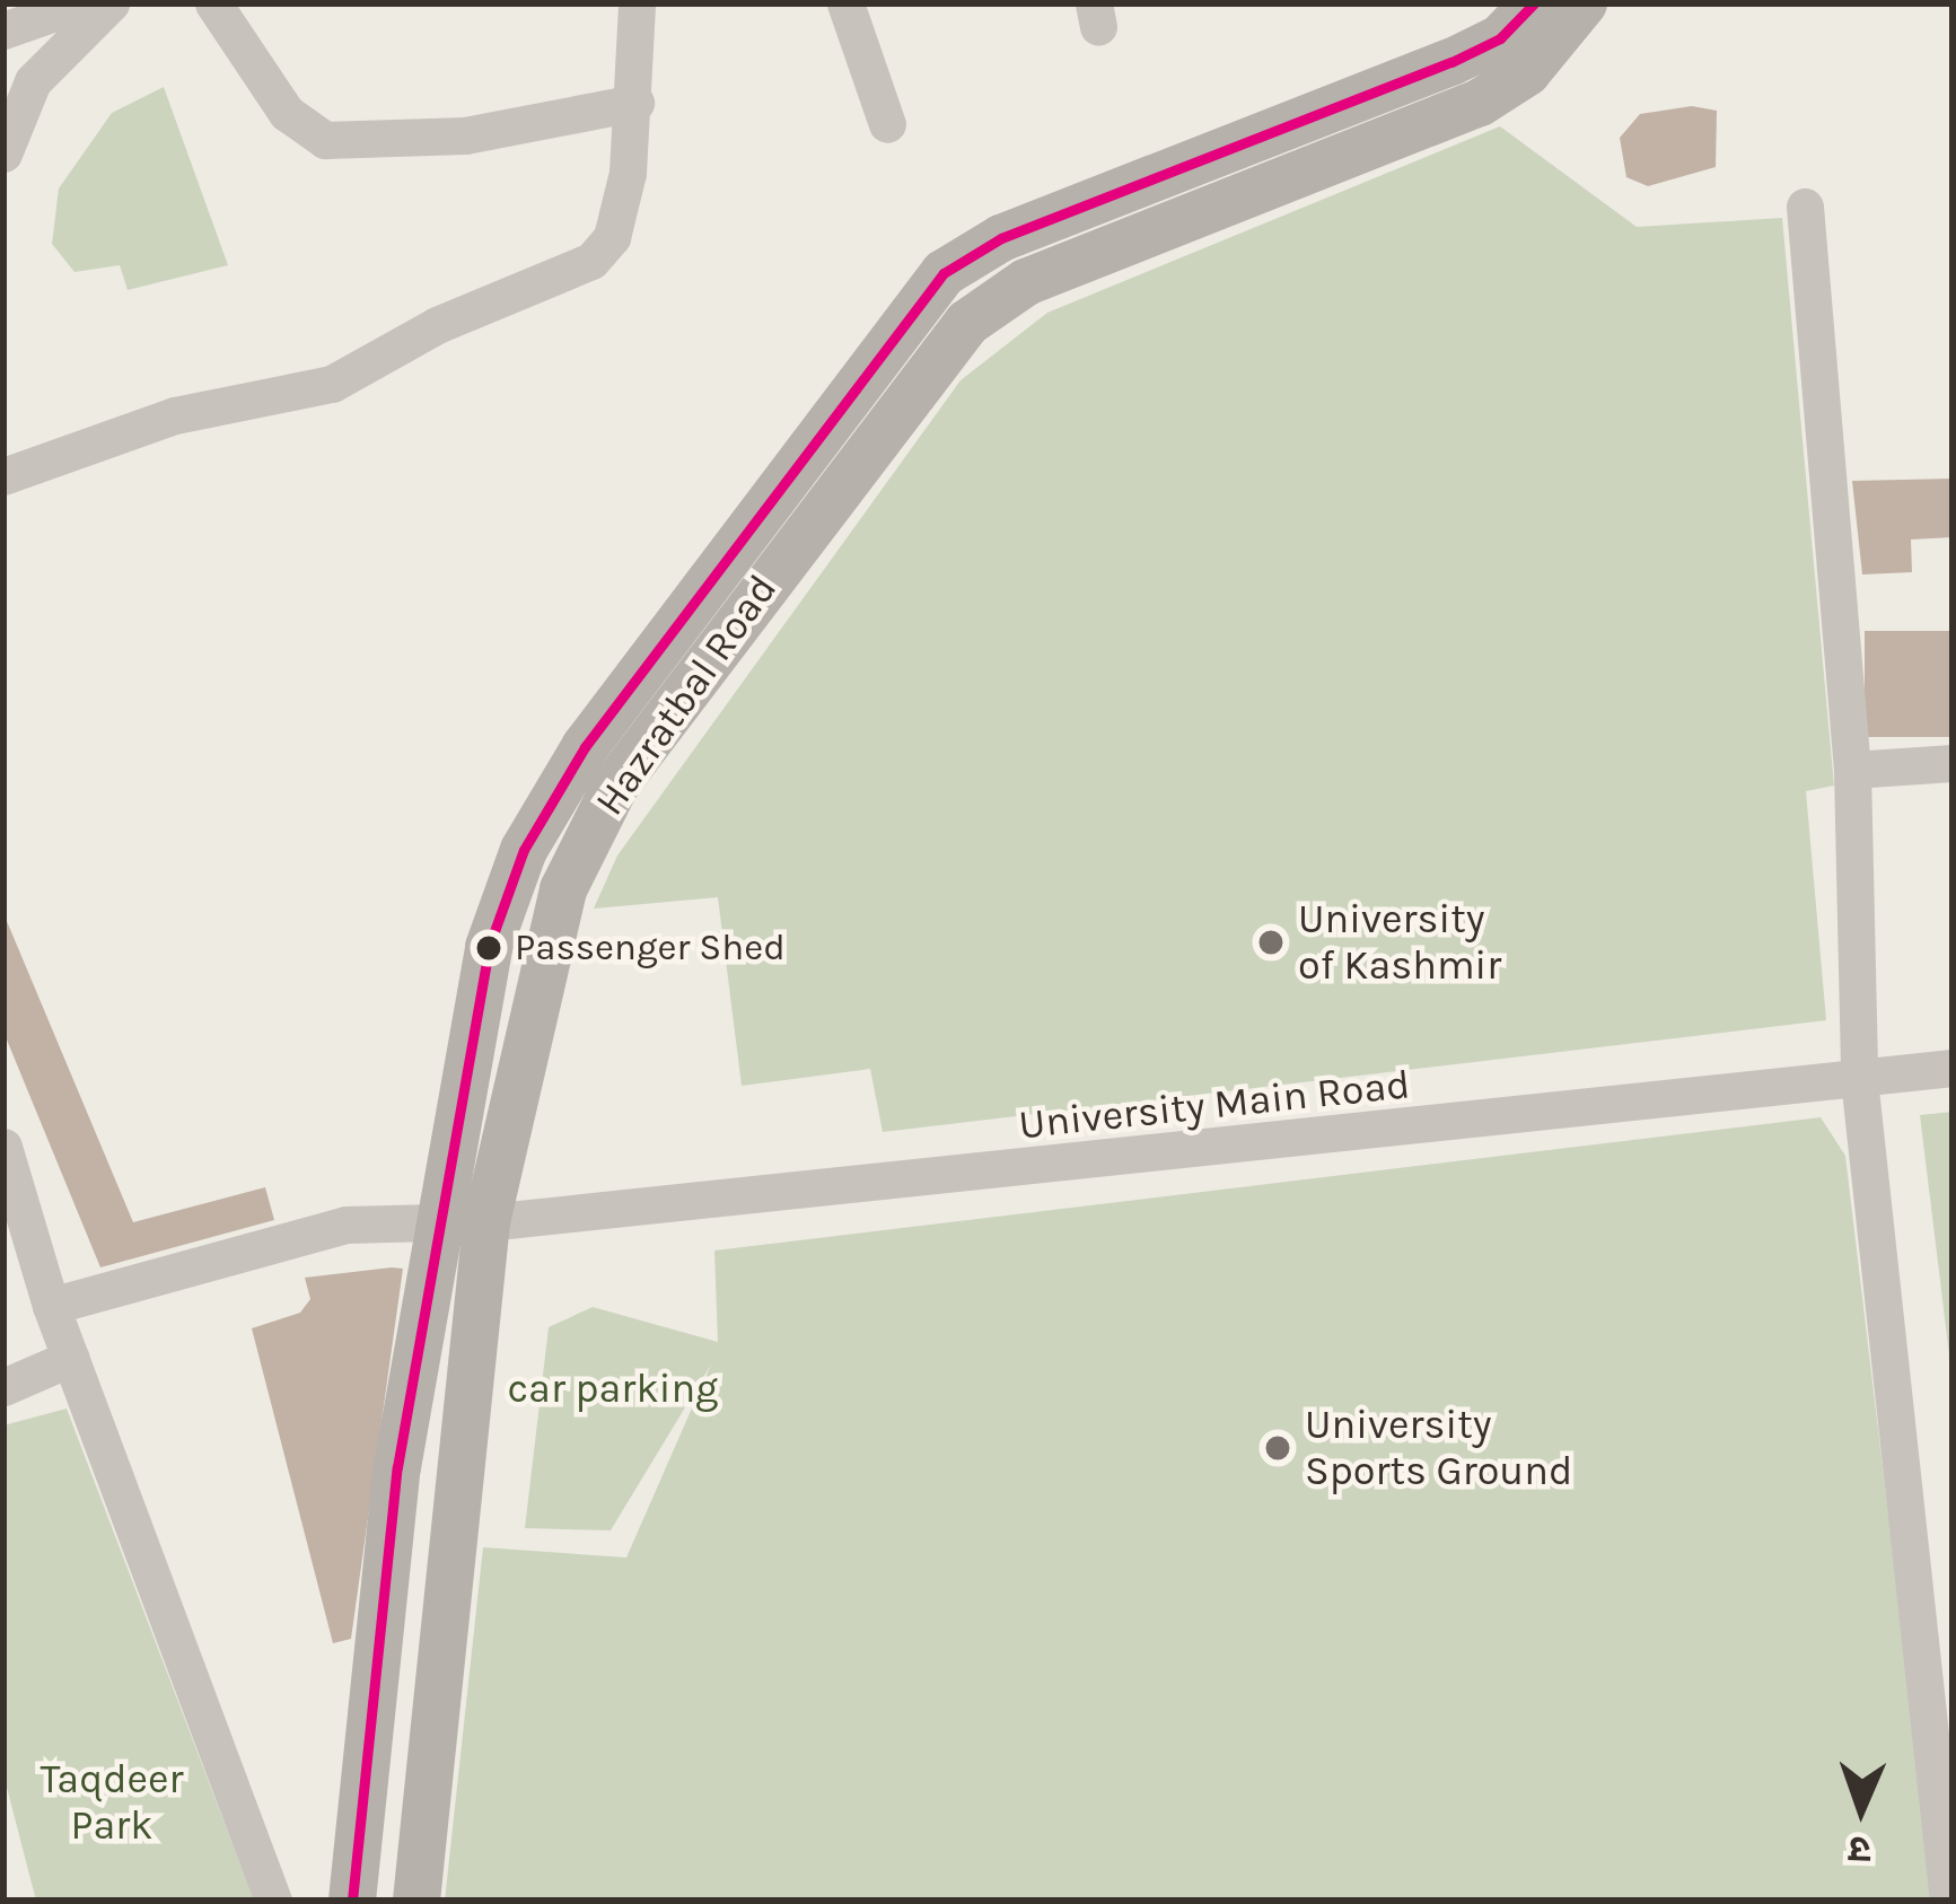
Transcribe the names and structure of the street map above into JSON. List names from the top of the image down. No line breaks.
{"streets":{"main road":["Hazratbal Road"],"street":["University Main Road"]},"crossings":[["Hazratbal Road","University Main Road"]],"parks":["car parking","Taqdeer Park"],"places":["University of Kashmir","Passenger Shed","University Sports Ground"],"north":"bottom"}
